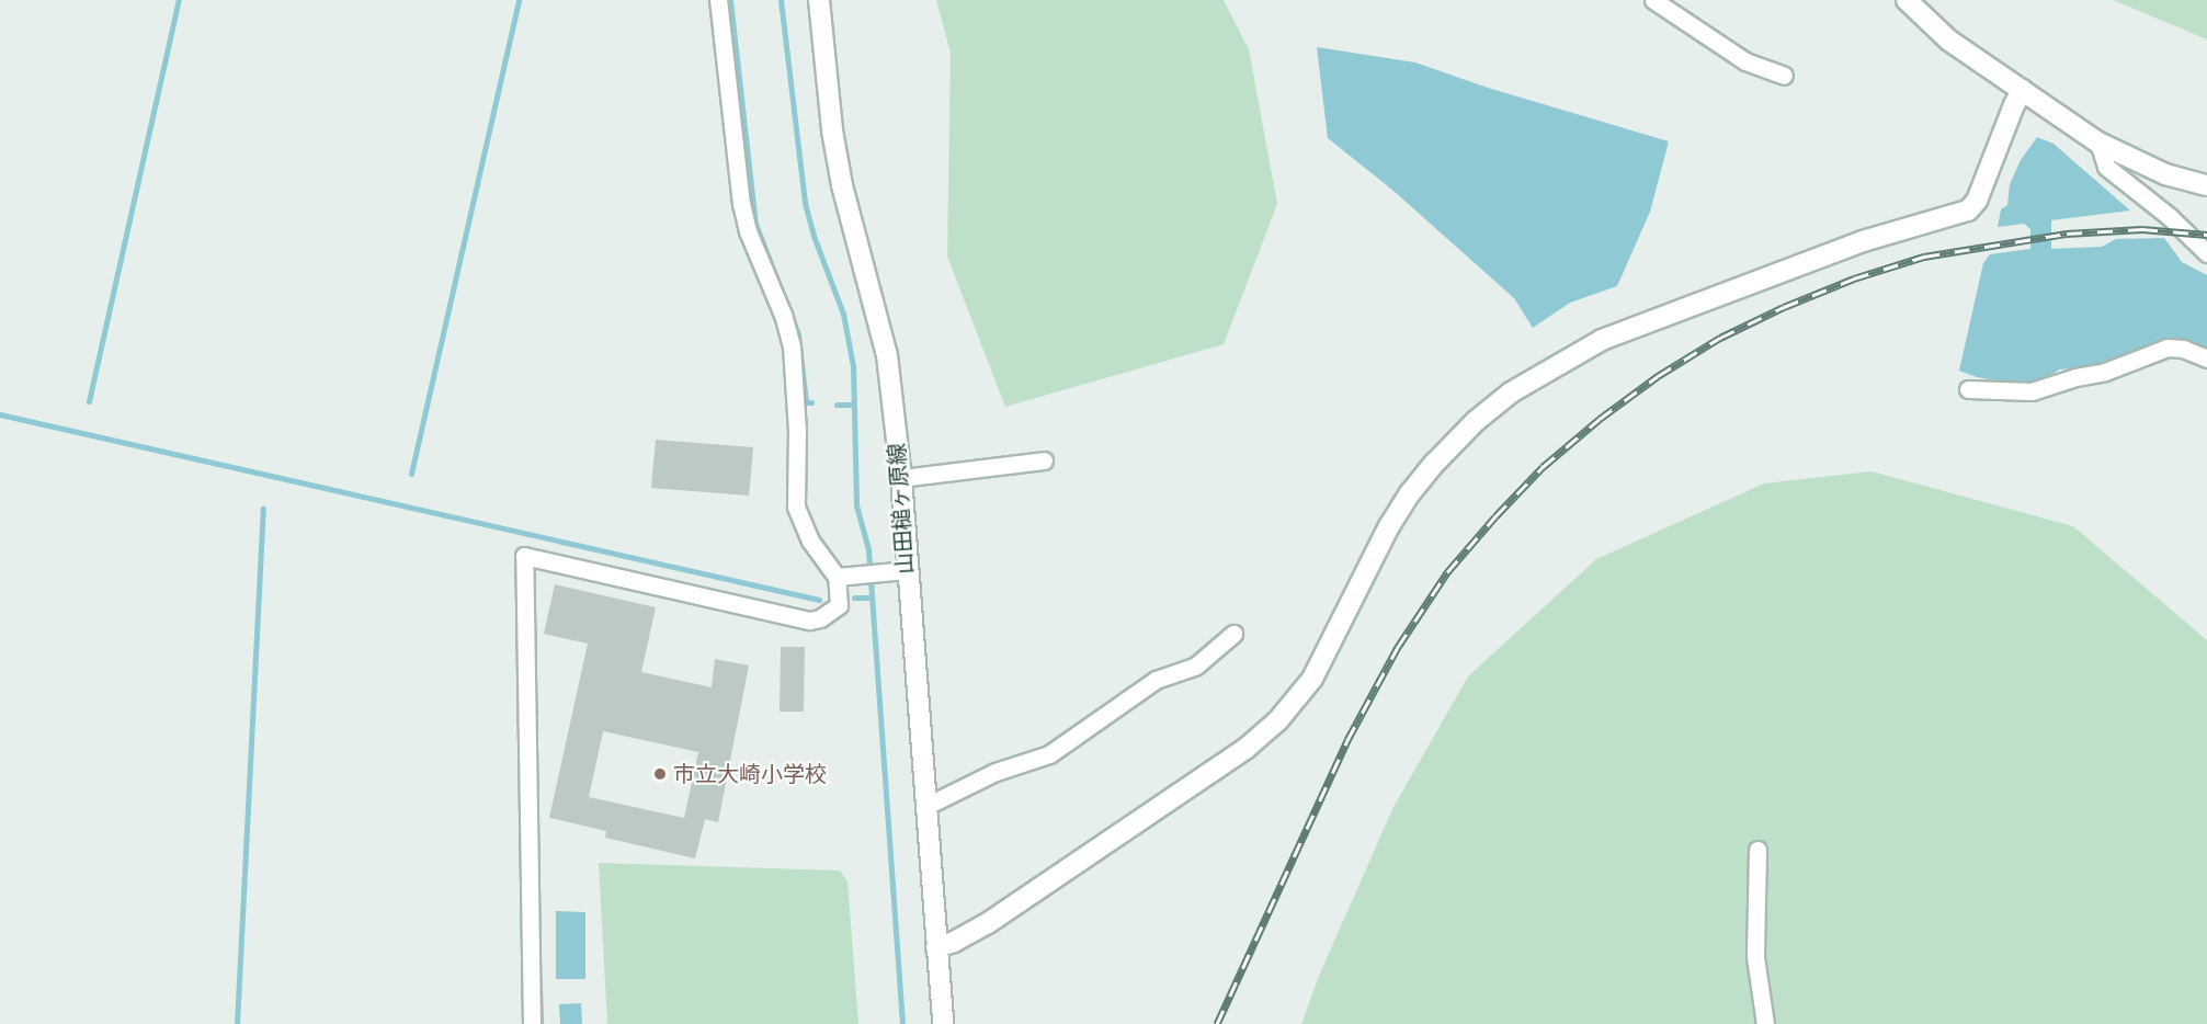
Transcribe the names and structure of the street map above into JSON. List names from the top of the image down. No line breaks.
{"streets":{"street":["山田槌ヶ原線"]},"places":["市立大崎小学校"]}
